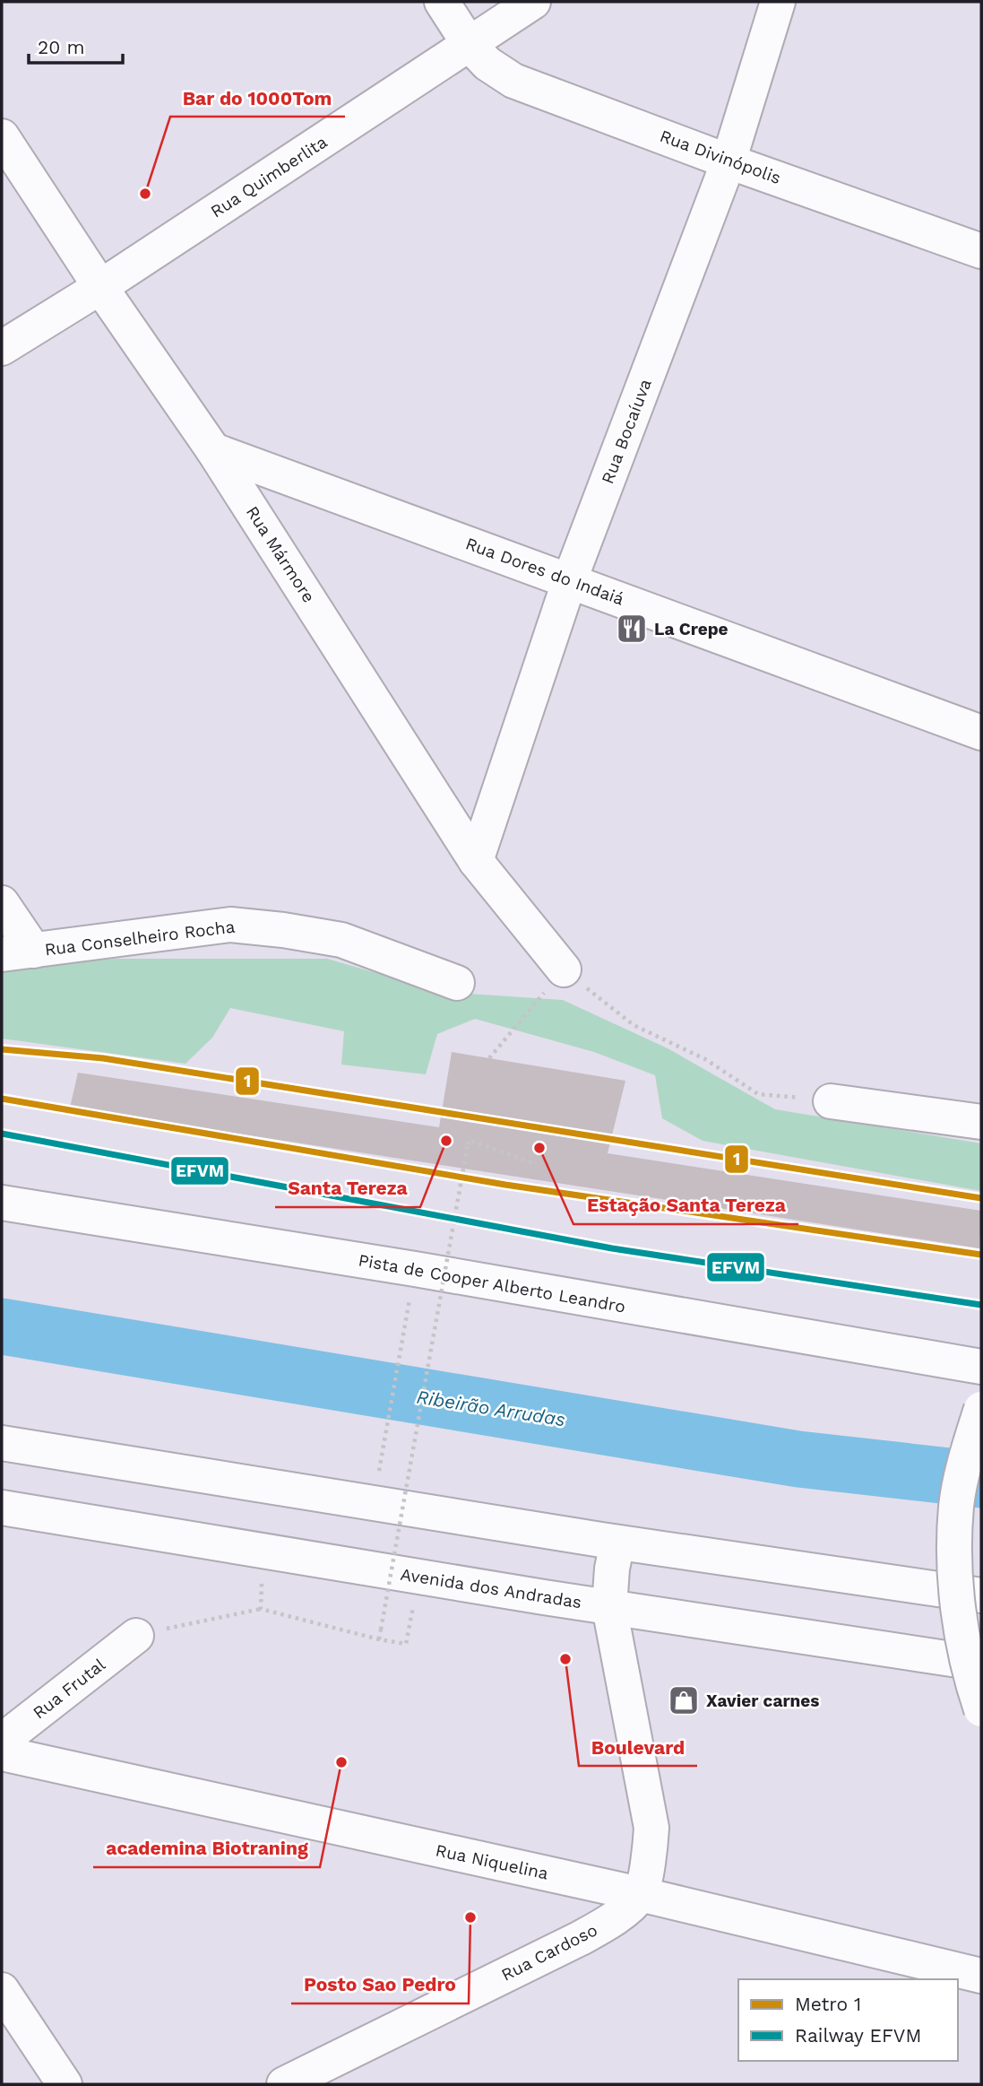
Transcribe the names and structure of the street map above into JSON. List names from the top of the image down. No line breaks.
{"streets":{"street":["Rua Divinópolis","Rua Quimberlita","Rua Bocaíuva","Rua Mármore","Rua Dores do Indaiá","Rua Conselheiro Rocha","Pista de Cooper Alberto Leandro","Avenida dos Andradas","Rua Frutal","Rua Niquelina","Rua Cardoso"]},"crossings":[["Rua Divinópolis","Rua Quimberlita"],["Rua Divinópolis","Rua Bocaíuva"],["Rua Quimberlita","Rua Mármore"],["Rua Bocaíuva","Rua Mármore"],["Rua Bocaíuva","Rua Dores do Indaiá"],["Rua Mármore","Rua Dores do Indaiá"],["Rua Niquelina","Rua Cardoso"]],"water":["Ribeirão Arrudas"],"places":{"other":["Bar do 1000Tom","Santa Tereza","Estação Santa Tereza","Boulevard","academina Biotraning","Posto Sao Pedro"],"restaurant":["La Crepe"],"shop":["Xavier carnes"]},"lines":["metro line 1","rail line EFVM"],"legend":["Metro 1","Railway EFVM"],"scale_bar":"20 m"}
